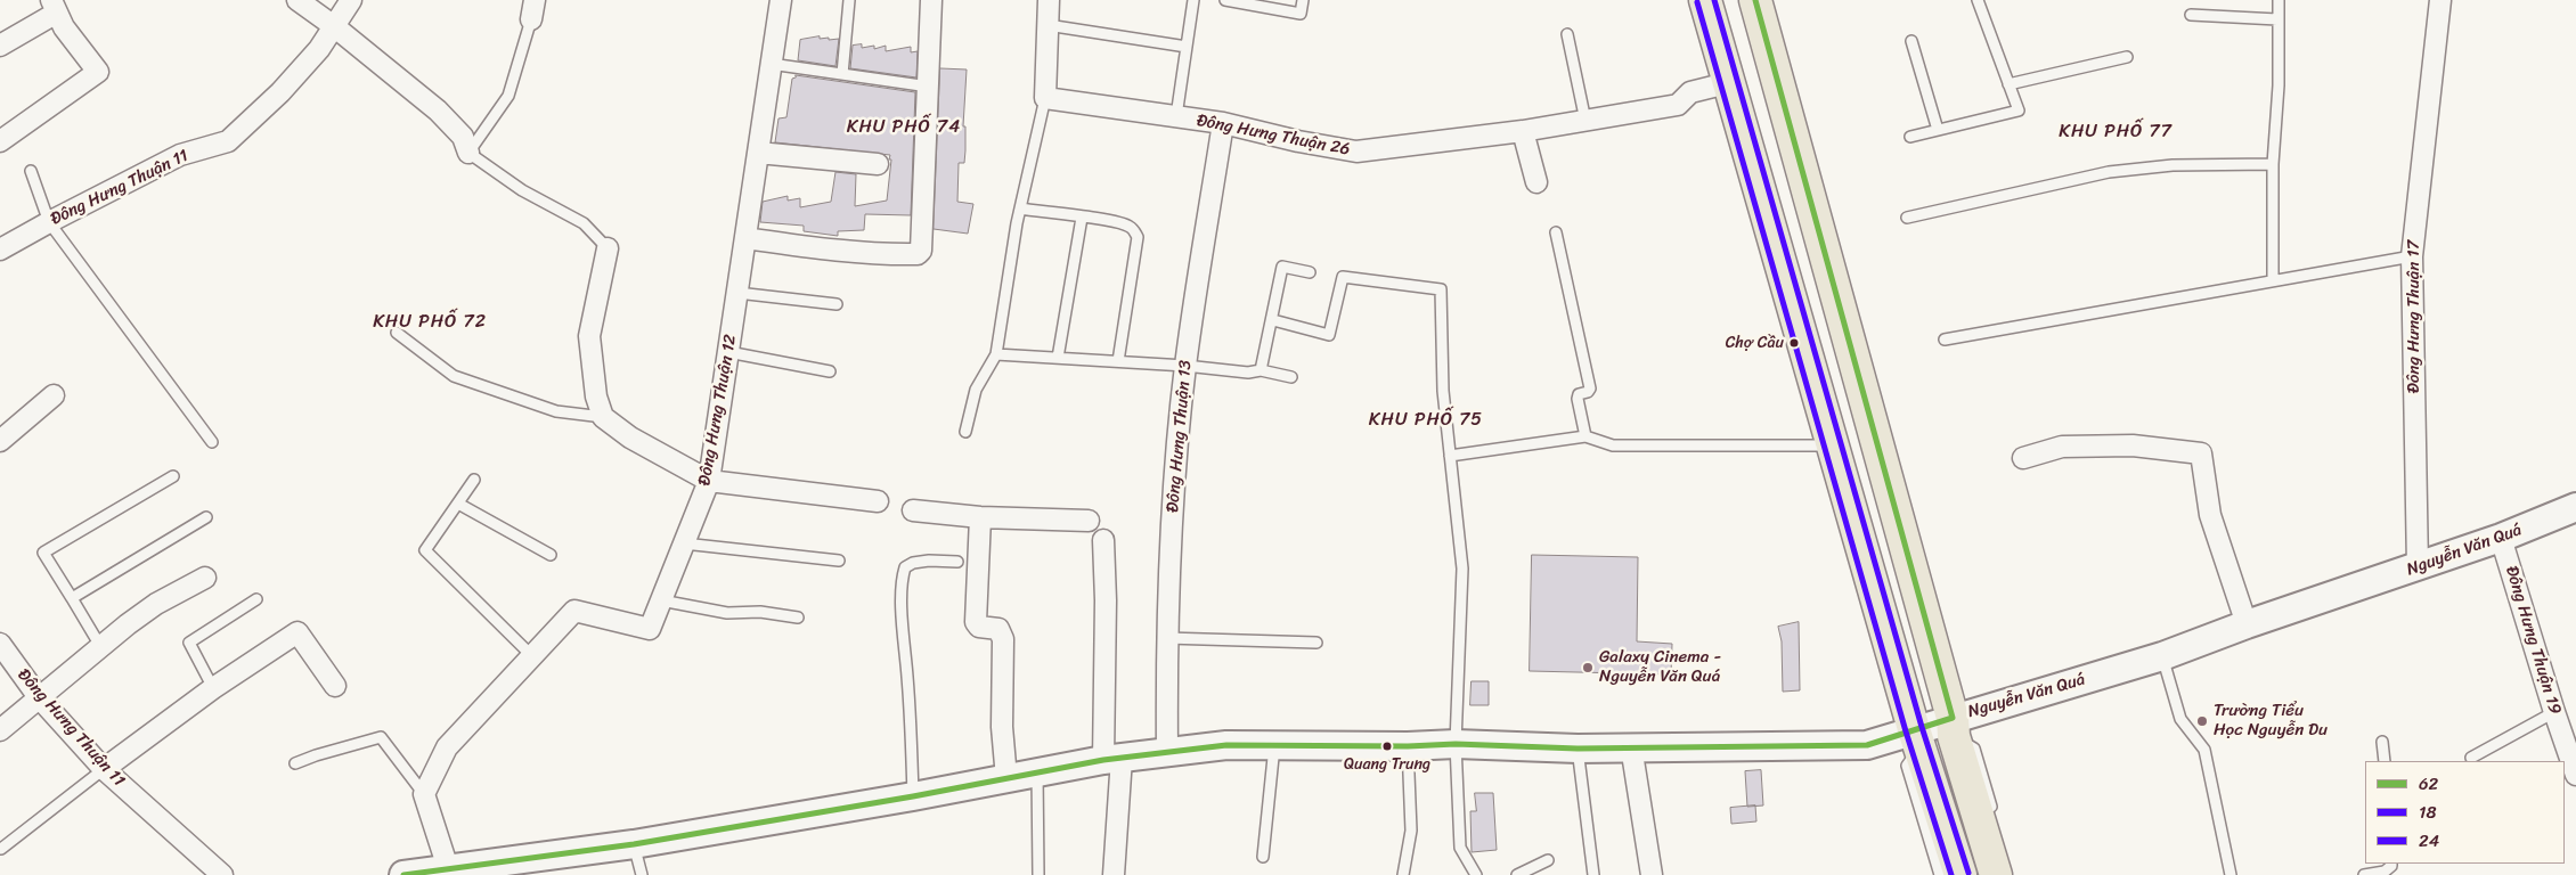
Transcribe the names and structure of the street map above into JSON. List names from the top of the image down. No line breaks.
{"streets":{"main road":["Nguyễn Văn Quá"],"street":["Đông Hưng Thuận 26","Đông Hưng Thuận 11","Đông Hưng Thuận 17","Đông Hưng Thuận 12","Đông Hưng Thuận 13","Đông Hưng Thuận 19"]},"crossings":[["Đông Hưng Thuận 26","Đông Hưng Thuận 13"],["Đông Hưng Thuận 17","Nguyễn Văn Quá"],["Đông Hưng Thuận 13","Nguyễn Văn Quá"],["Nguyễn Văn Quá","Đông Hưng Thuận 19"]],"districts":["KHU PHỐ 74","KHU PHỐ 77","KHU PHỐ 72","KHU PHỐ 75"],"places":["Chợ Cầu","Galaxy Cinema - Nguyễn Văn Quá","Trường Tiểu Học Nguyễn Du","Quang Trung"],"lines":["transit line 62","transit line 24","transit line 18"],"legend":["62","18","24"]}
